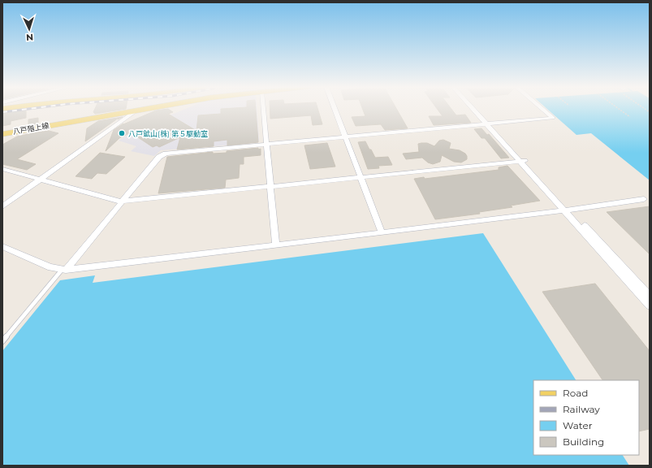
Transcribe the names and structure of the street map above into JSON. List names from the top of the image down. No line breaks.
{"streets":{"main road":["八戸階上線"]},"places":["八戸鉱山(株) 第５駆動室"],"legend":["Road","Railway","Water","Building"],"north":"bottom"}
